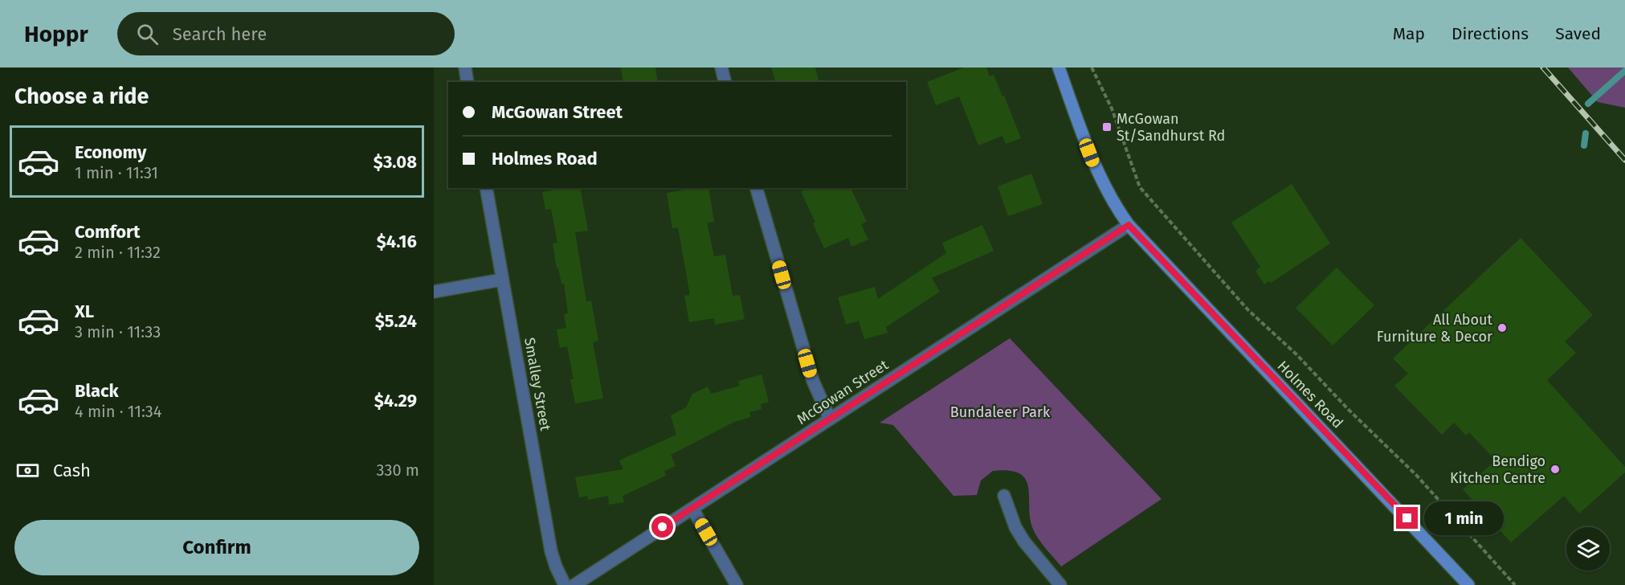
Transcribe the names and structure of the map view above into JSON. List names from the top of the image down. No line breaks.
{"streets":{"main road":["Holmes Road"],"street":["Smalley Street","McGowan Street"]},"crossings":[["McGowan Street","Holmes Road"]],"parks":["Bundaleer Park"],"places":{"transit":["McGowan St/Sandhurst Rd"],"other":["All About Furniture & Decor","Bendigo Kitchen Centre"]},"page":{"header":"Hoppr","search":"Search here","nav":["Map","Directions","Saved"],"heading":"Choose a ride","banner":["McGowan Street","Holmes Road"],"list":[{"name":"Economy","note":"1 min · 11:31","value":"$3.08"},{"name":"Comfort","note":"2 min · 11:32","value":"$4.16"},{"name":"XL","note":"3 min · 11:33","value":"$5.24"},{"name":"Black","note":"4 min · 11:34","value":"$4.29"}],"pay":["Cash","330 m"],"bubble":"1 min","buttons":"Confirm"}}
